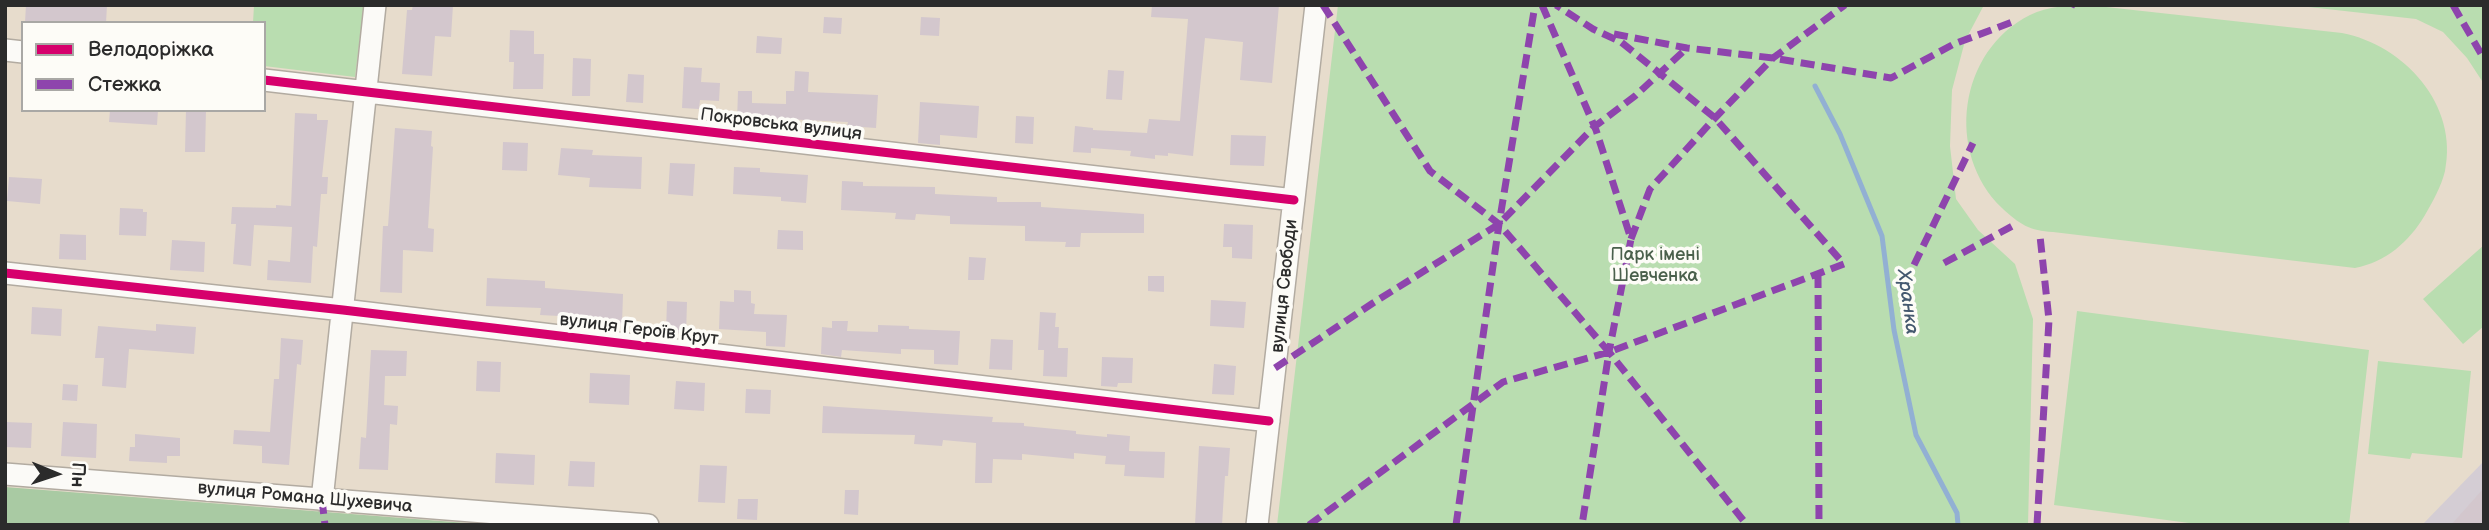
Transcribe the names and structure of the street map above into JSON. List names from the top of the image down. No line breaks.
{"streets":{"street":["Покровська вулиця","вулиця Свободи","вулиця Героїв Крут","вулиця Романа Шухевича"]},"crossings":[["Покровська вулиця","вулиця Свободи"],["вулиця Свободи","вулиця Героїв Крут"]],"water":["Хранка"],"parks":["Парк імені Шевченка"],"legend":["Велодоріжка","Стежка"],"north":"right"}
